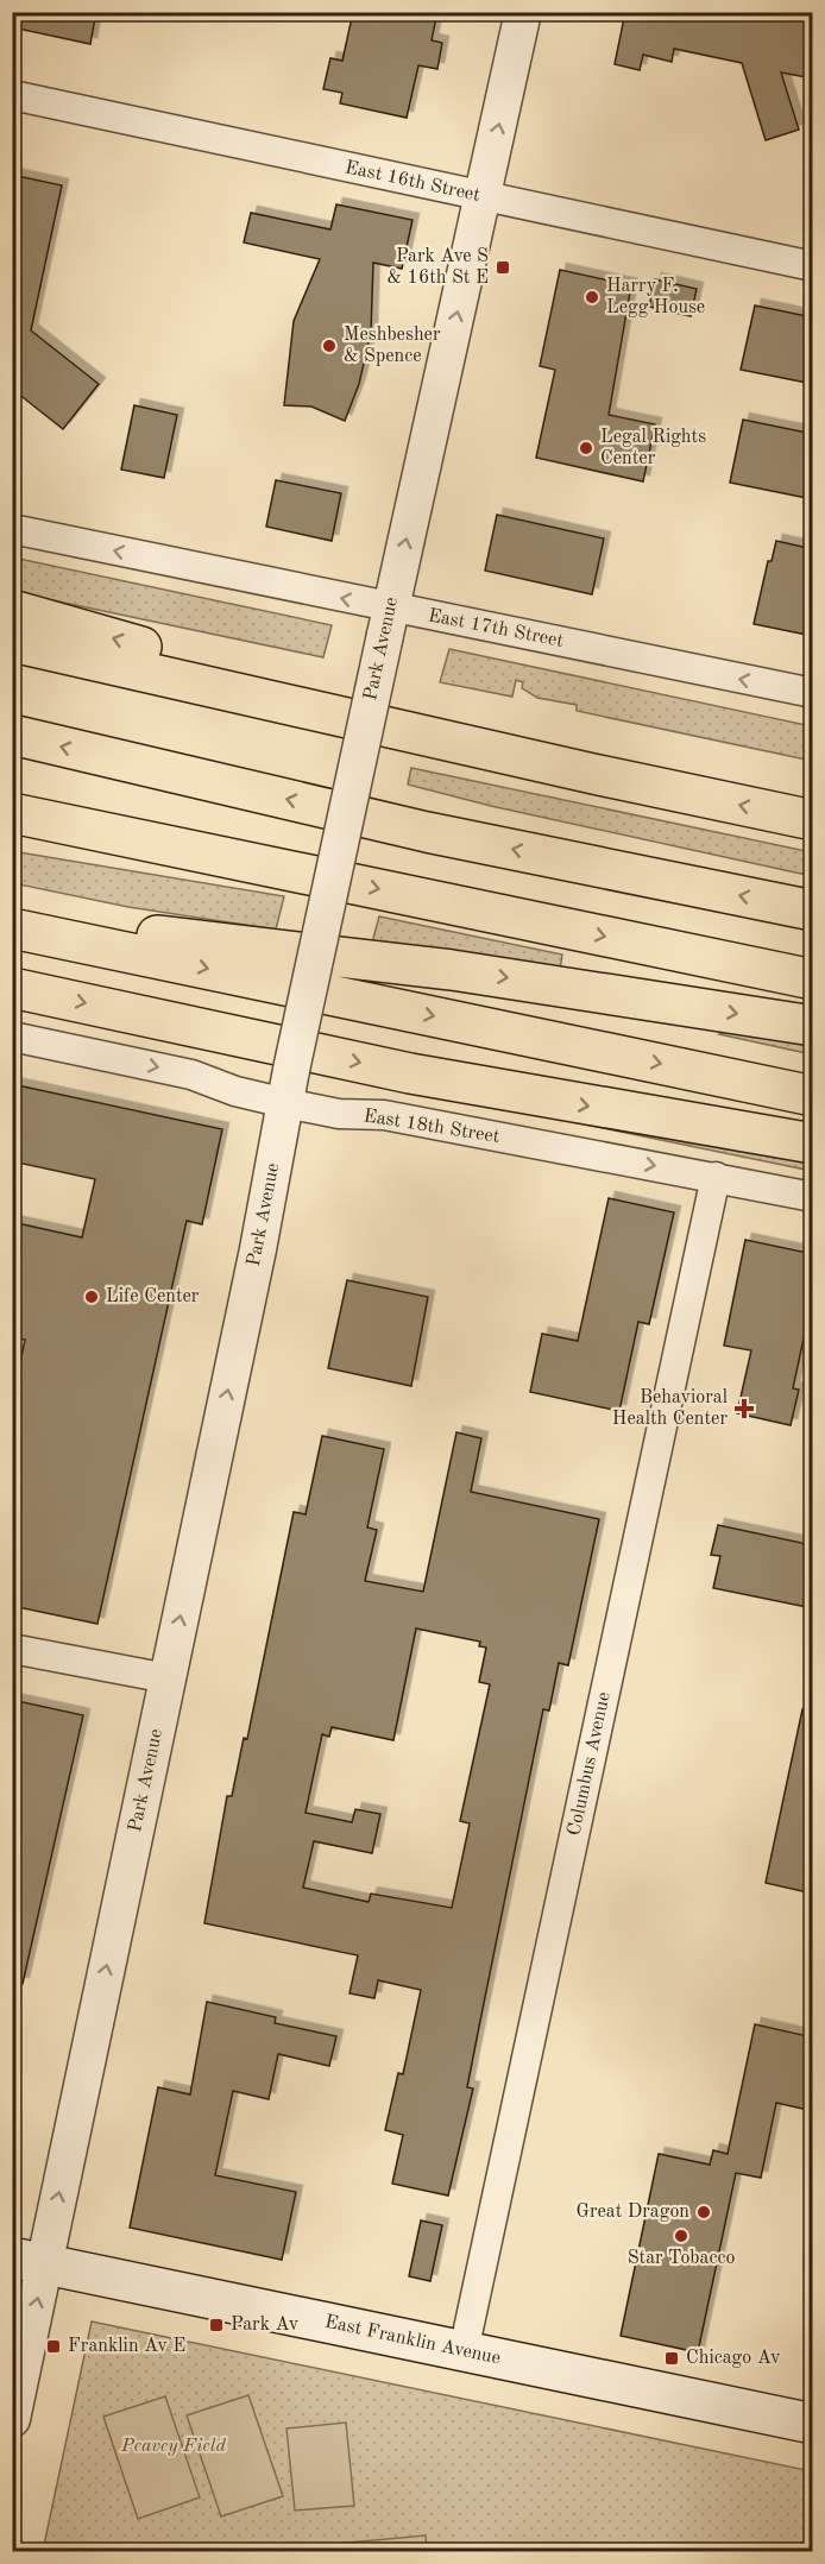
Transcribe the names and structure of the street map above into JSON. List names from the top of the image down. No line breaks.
{"streets":{"main road":["East Franklin Avenue"],"street":["East 16th Street","East 17th Street","Park Avenue","East 18th Street","Columbus Avenue"]},"crossings":[["East 16th Street","Park Avenue"],["East 17th Street","Park Avenue"],["Park Avenue","East 18th Street"],["Park Avenue","East Franklin Avenue"],["East 18th Street","Columbus Avenue"],["Columbus Avenue","East Franklin Avenue"]],"one_way":["East 17th Street","Park Avenue","East 18th Street"],"parks":["Peavey Field"],"places":{"transit":["Park Ave S & 16th St E","Park Av","Franklin Av E","Chicago Av"],"other":["Harry F. Legg House","Meshbesher & Spence","Legal Rights Center","Life Center","Great Dragon","Star Tobacco"],"health":["Behavioral Health Center"]}}
